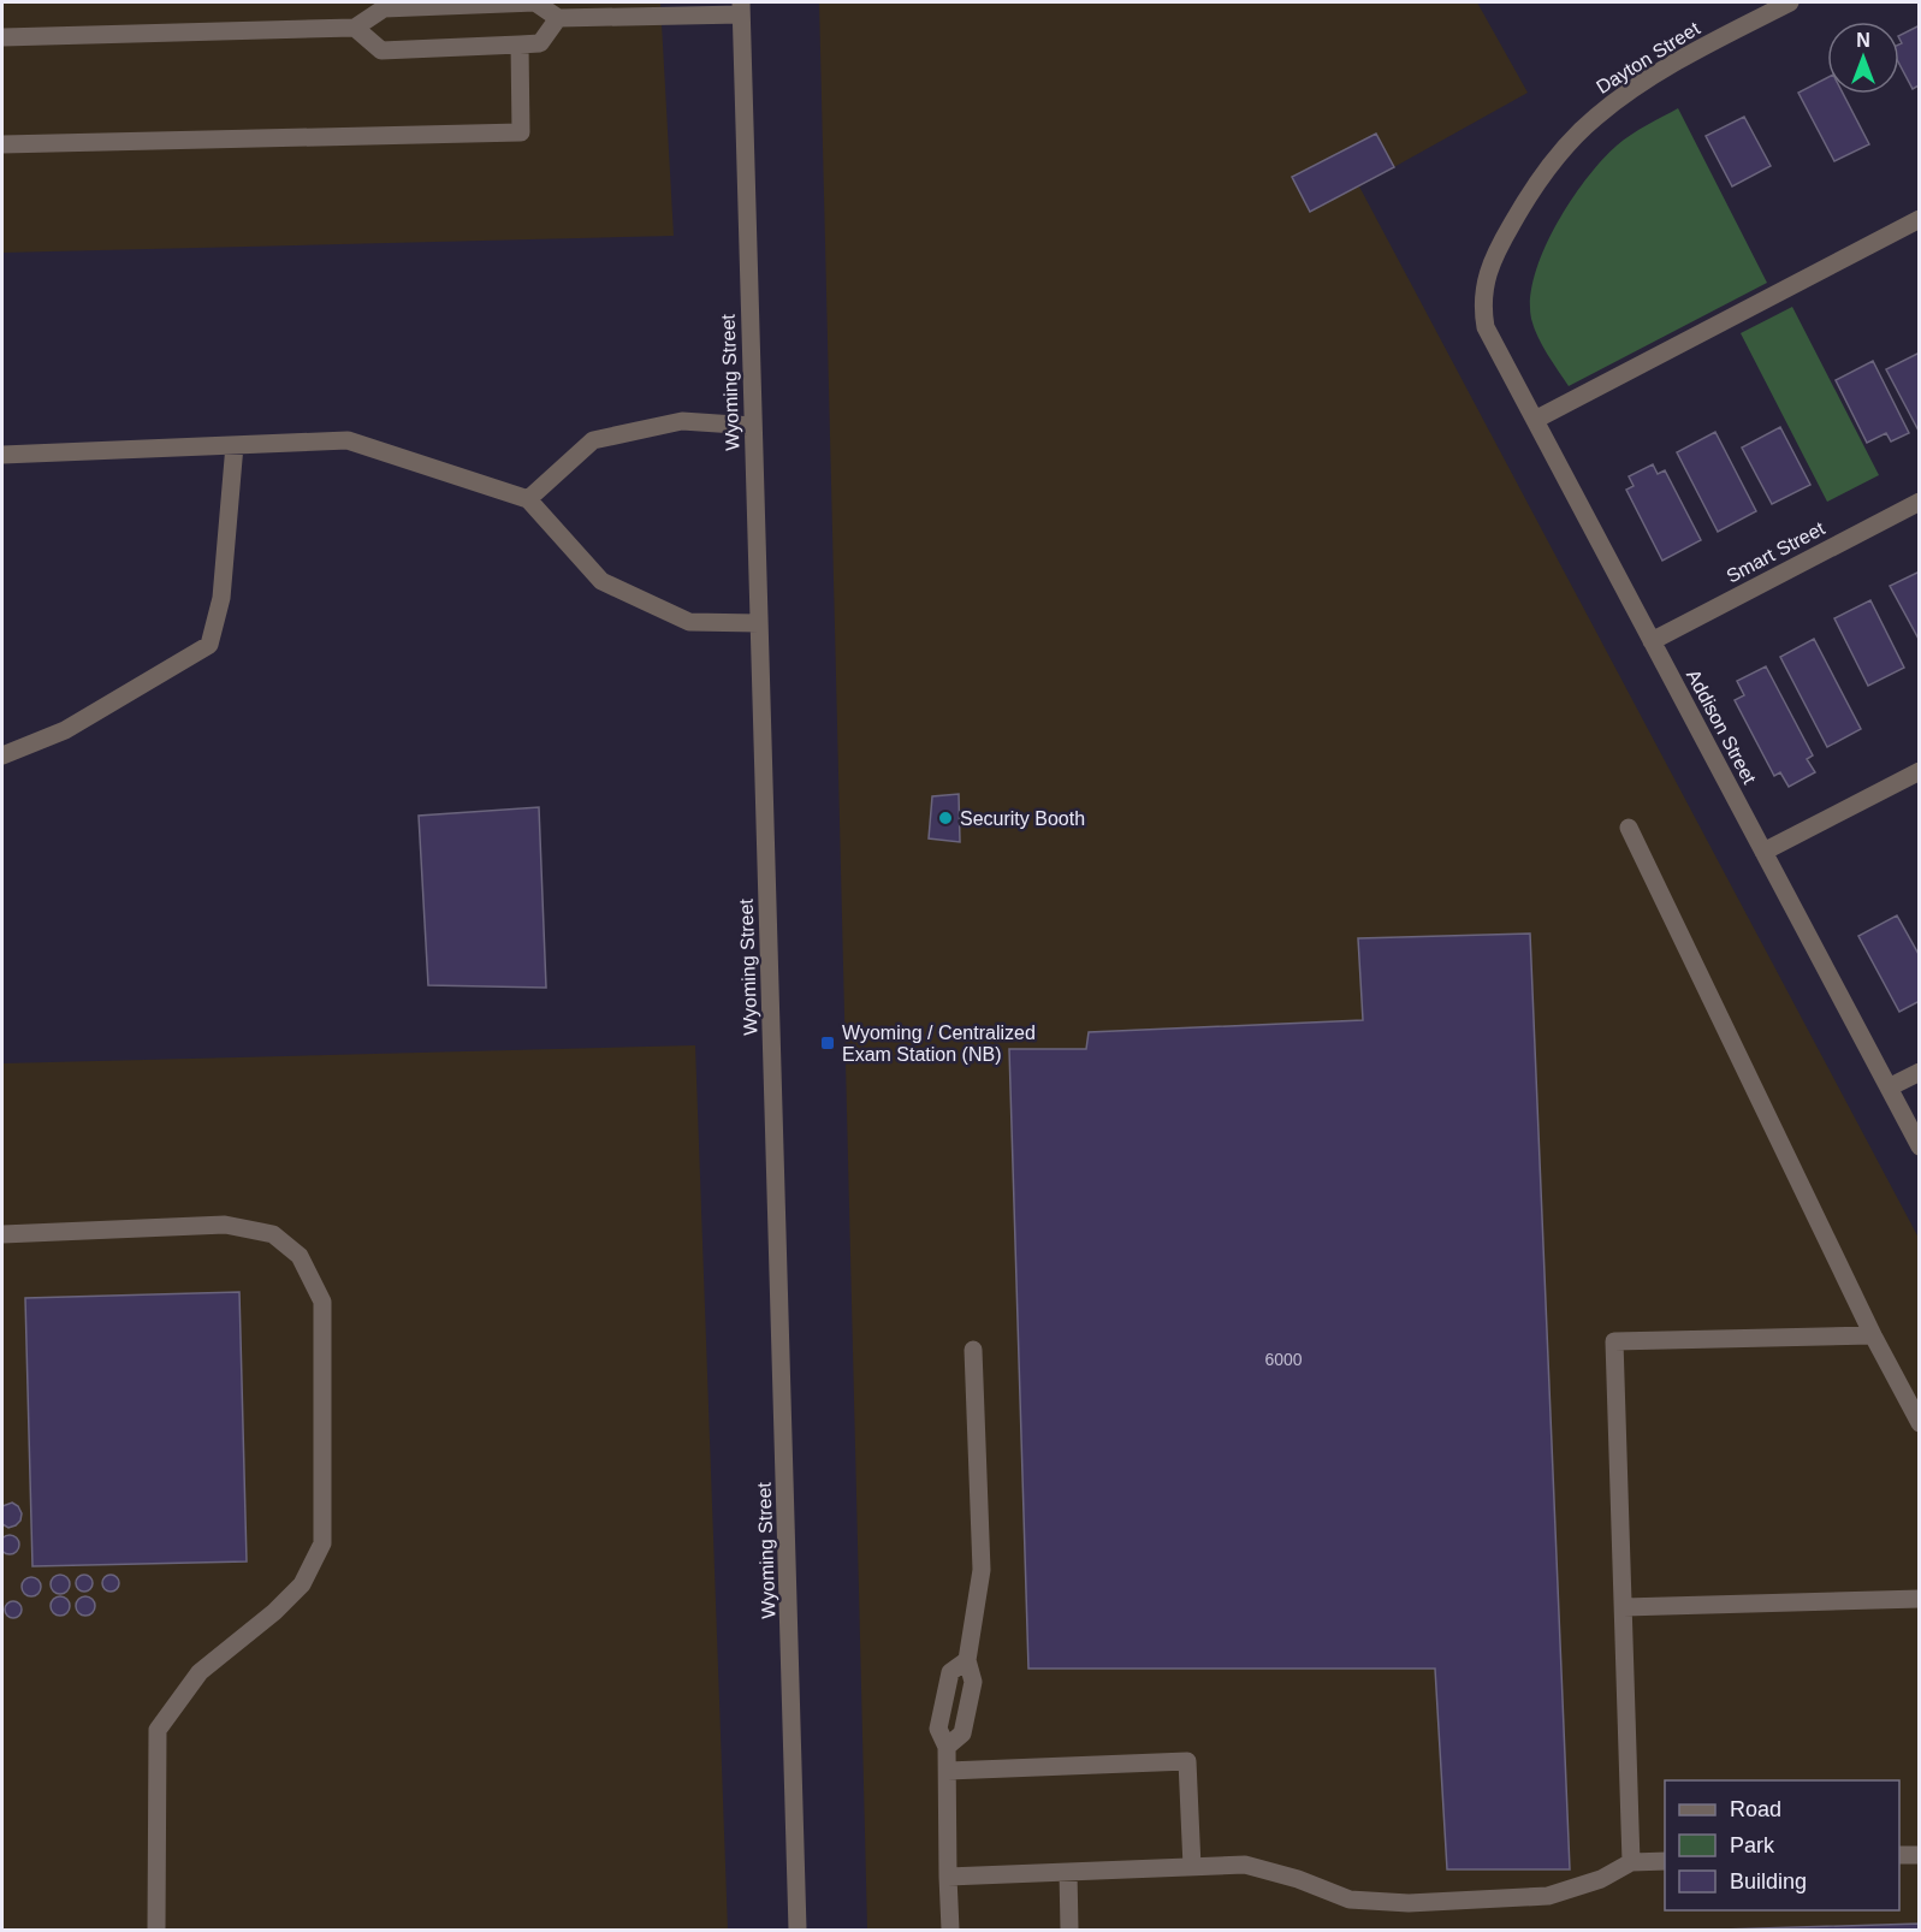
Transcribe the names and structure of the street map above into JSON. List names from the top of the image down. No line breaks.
{"streets":{"street":["Dayton Street","Wyoming Street","Smart Street","Addison Street"]},"crossings":[["Dayton Street","Addison Street"],["Smart Street","Addison Street"]],"places":{"other":["Security Booth"],"transit":["Wyoming / Centralized Exam Station (NB)"]},"house_numbers":["6000"],"legend":["Road","Park","Building"],"north":"top"}
